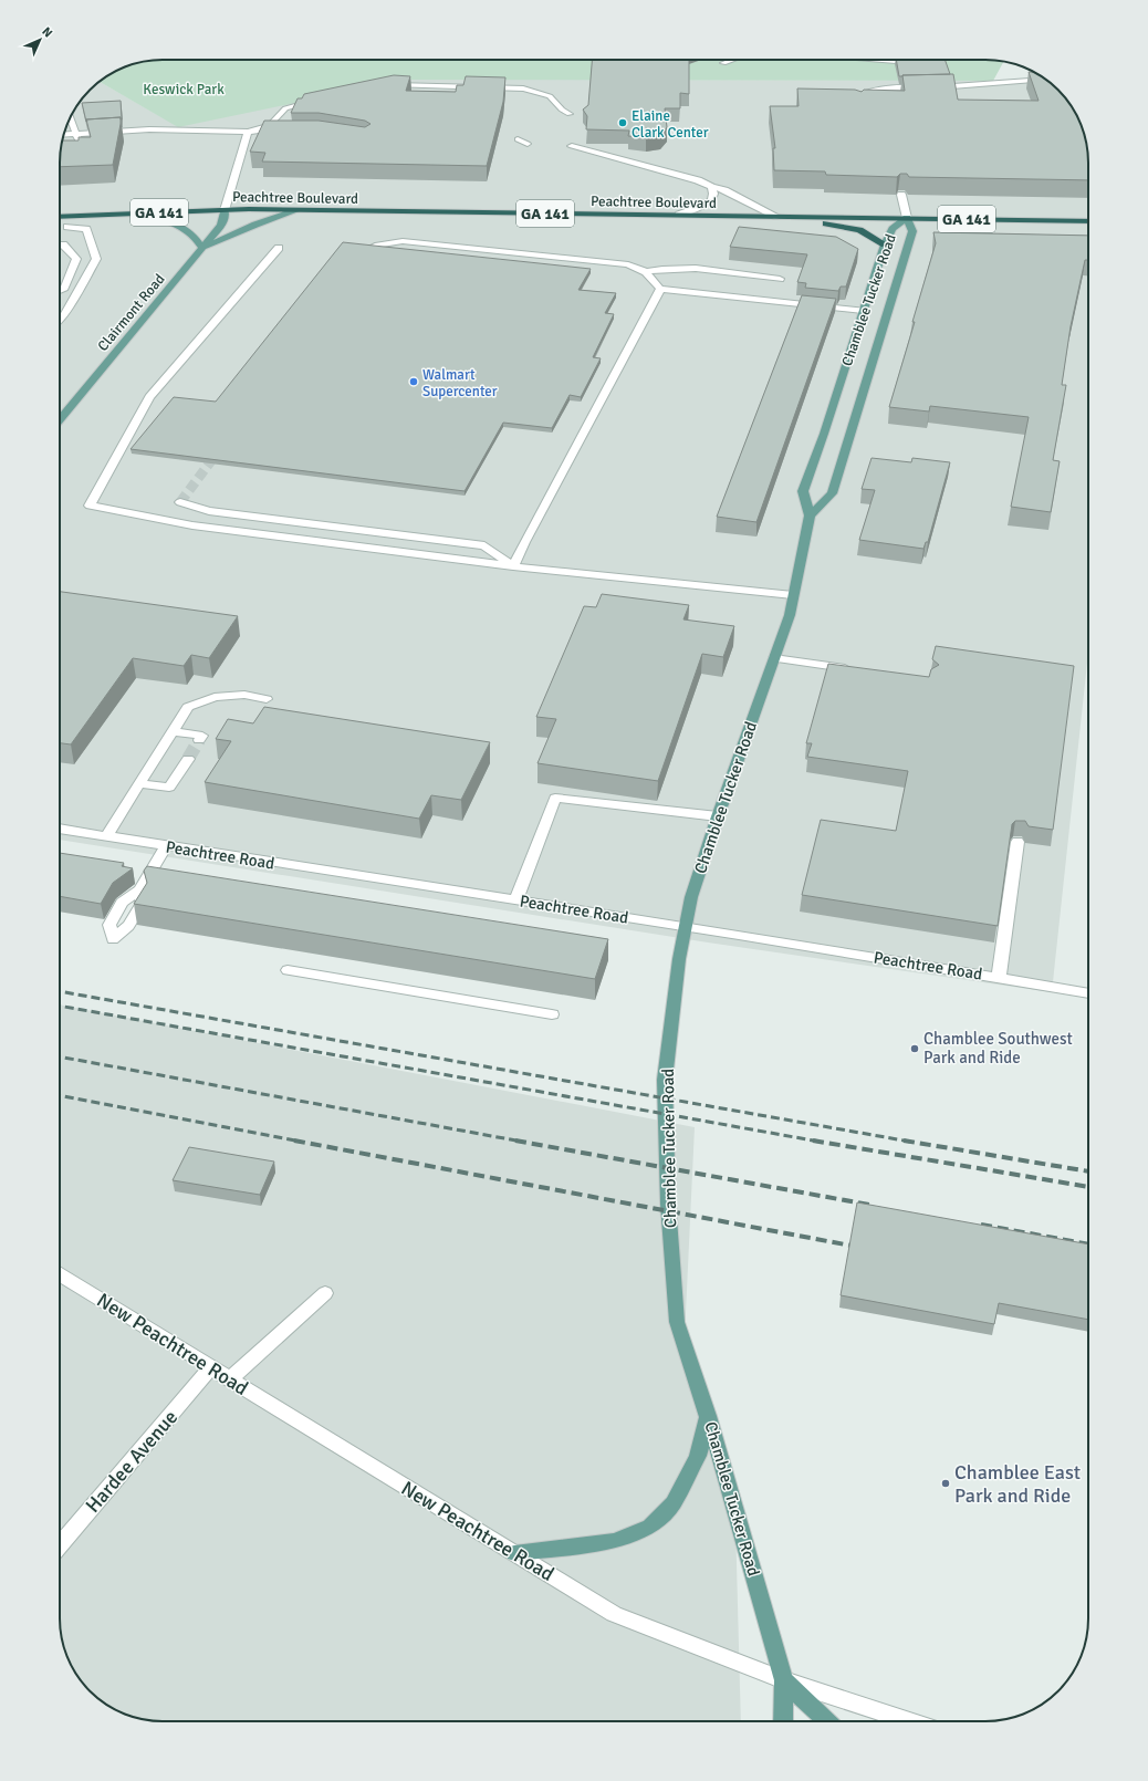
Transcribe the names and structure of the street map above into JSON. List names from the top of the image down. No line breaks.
{"streets":{"highway":["Peachtree Boulevard","GA 141"],"main road":["Chamblee Tucker Road","Clairmont Road"],"street":["Peachtree Road","New Peachtree Road","Hardee Avenue"]},"crossings":[["Peachtree Boulevard","Chamblee Tucker Road"],["Peachtree Boulevard","Clairmont Road"],["Chamblee Tucker Road","Peachtree Road"],["Chamblee Tucker Road","New Peachtree Road"],["New Peachtree Road","Hardee Avenue"]],"parks":["Keswick Park"],"places":["Elaine Clark Center","Walmart Supercenter","Chamblee Southwest Park and Ride","Chamblee East Park and Ride"],"north":"top right"}
